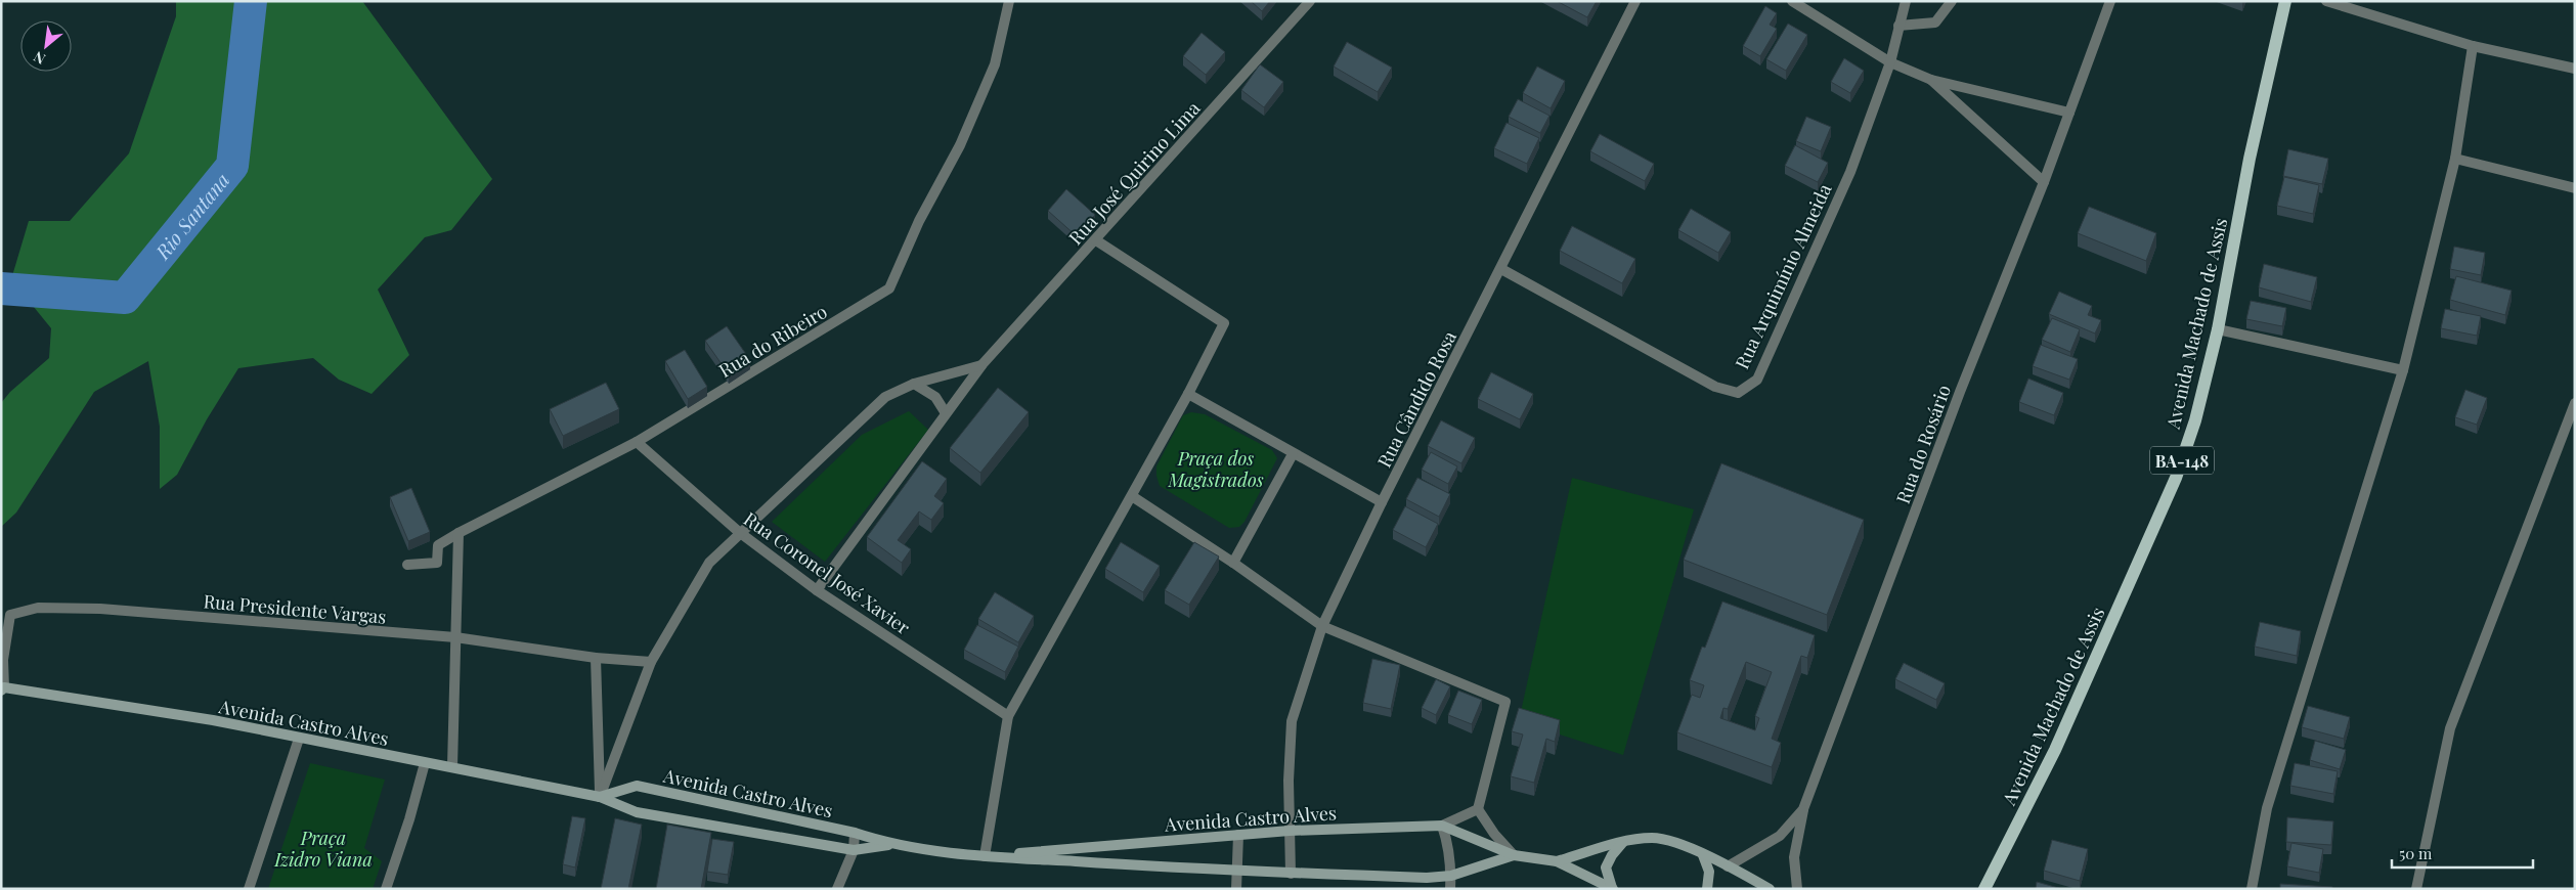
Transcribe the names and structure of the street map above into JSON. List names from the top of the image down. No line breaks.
{"streets":{"main road":["Avenida Machado de Assis","BA-148"],"street":["Rua José Quirino Lima","Rua Arquimínio Almeida","Rua do Ribeiro","Rua Cândido Rosa","Rua do Rosário","Rua Coronel José Xavier","Rua Presidente Vargas","Avenida Castro Alves"]},"crossings":[["Rua José Quirino Lima","Rua Coronel José Xavier"],["Rua Arquimínio Almeida","Rua Cândido Rosa"],["Rua do Ribeiro","Rua Coronel José Xavier"],["Rua Cândido Rosa","Avenida Castro Alves"],["Rua do Rosário","Avenida Castro Alves"],["Rua Presidente Vargas","Avenida Castro Alves"]],"water":["Rio Santana"],"parks":["Praça dos Magistrados","Praça Izidro Viana"],"scale_bar":"50 m","north":"bottom left"}
